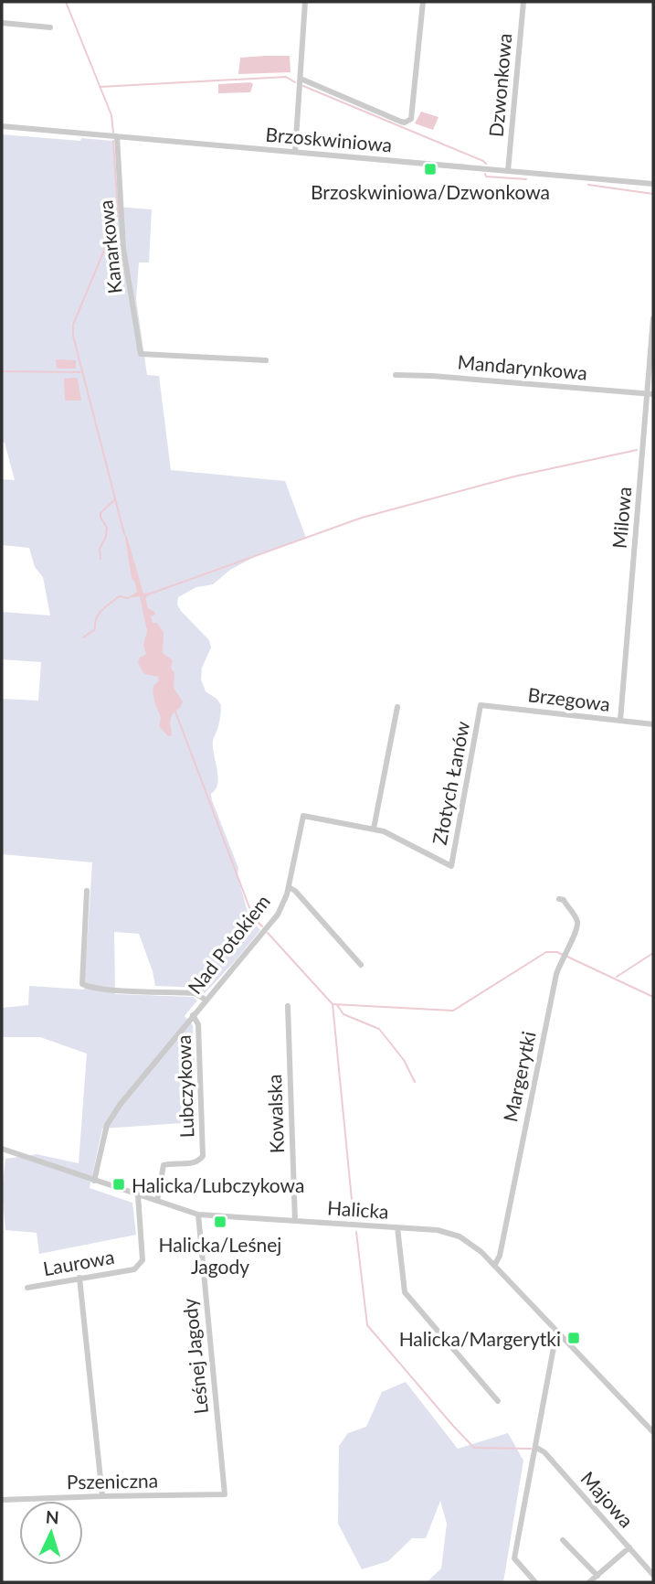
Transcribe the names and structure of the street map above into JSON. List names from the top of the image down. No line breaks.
{"streets":{"street":["Dzwonkowa","Brzoskwiniowa","Kanarkowa","Mandarynkowa","Milowa","Brzegowa","Złotych Łanów","Nad Potokiem","Margerytki","Lubczykowa","Kowalska","Halicka","Laurowa","Leśnej Jagody","Pszeniczna","Majowa"]},"crossings":[["Dzwonkowa","Brzoskwiniowa"],["Brzoskwiniowa","Kanarkowa"],["Mandarynkowa","Milowa"],["Milowa","Brzegowa"],["Brzegowa","Złotych Łanów"],["Złotych Łanów","Nad Potokiem"],["Nad Potokiem","Lubczykowa"],["Nad Potokiem","Halicka"],["Margerytki","Halicka"],["Lubczykowa","Halicka"],["Kowalska","Halicka"],["Halicka","Laurowa"],["Halicka","Leśnej Jagody"],["Leśnej Jagody","Pszeniczna"]],"places":{"transit":["Brzoskwiniowa/Dzwonkowa","Halicka/Lubczykowa","Halicka/Leśnej Jagody","Halicka/Margerytki"]},"north":"top"}
